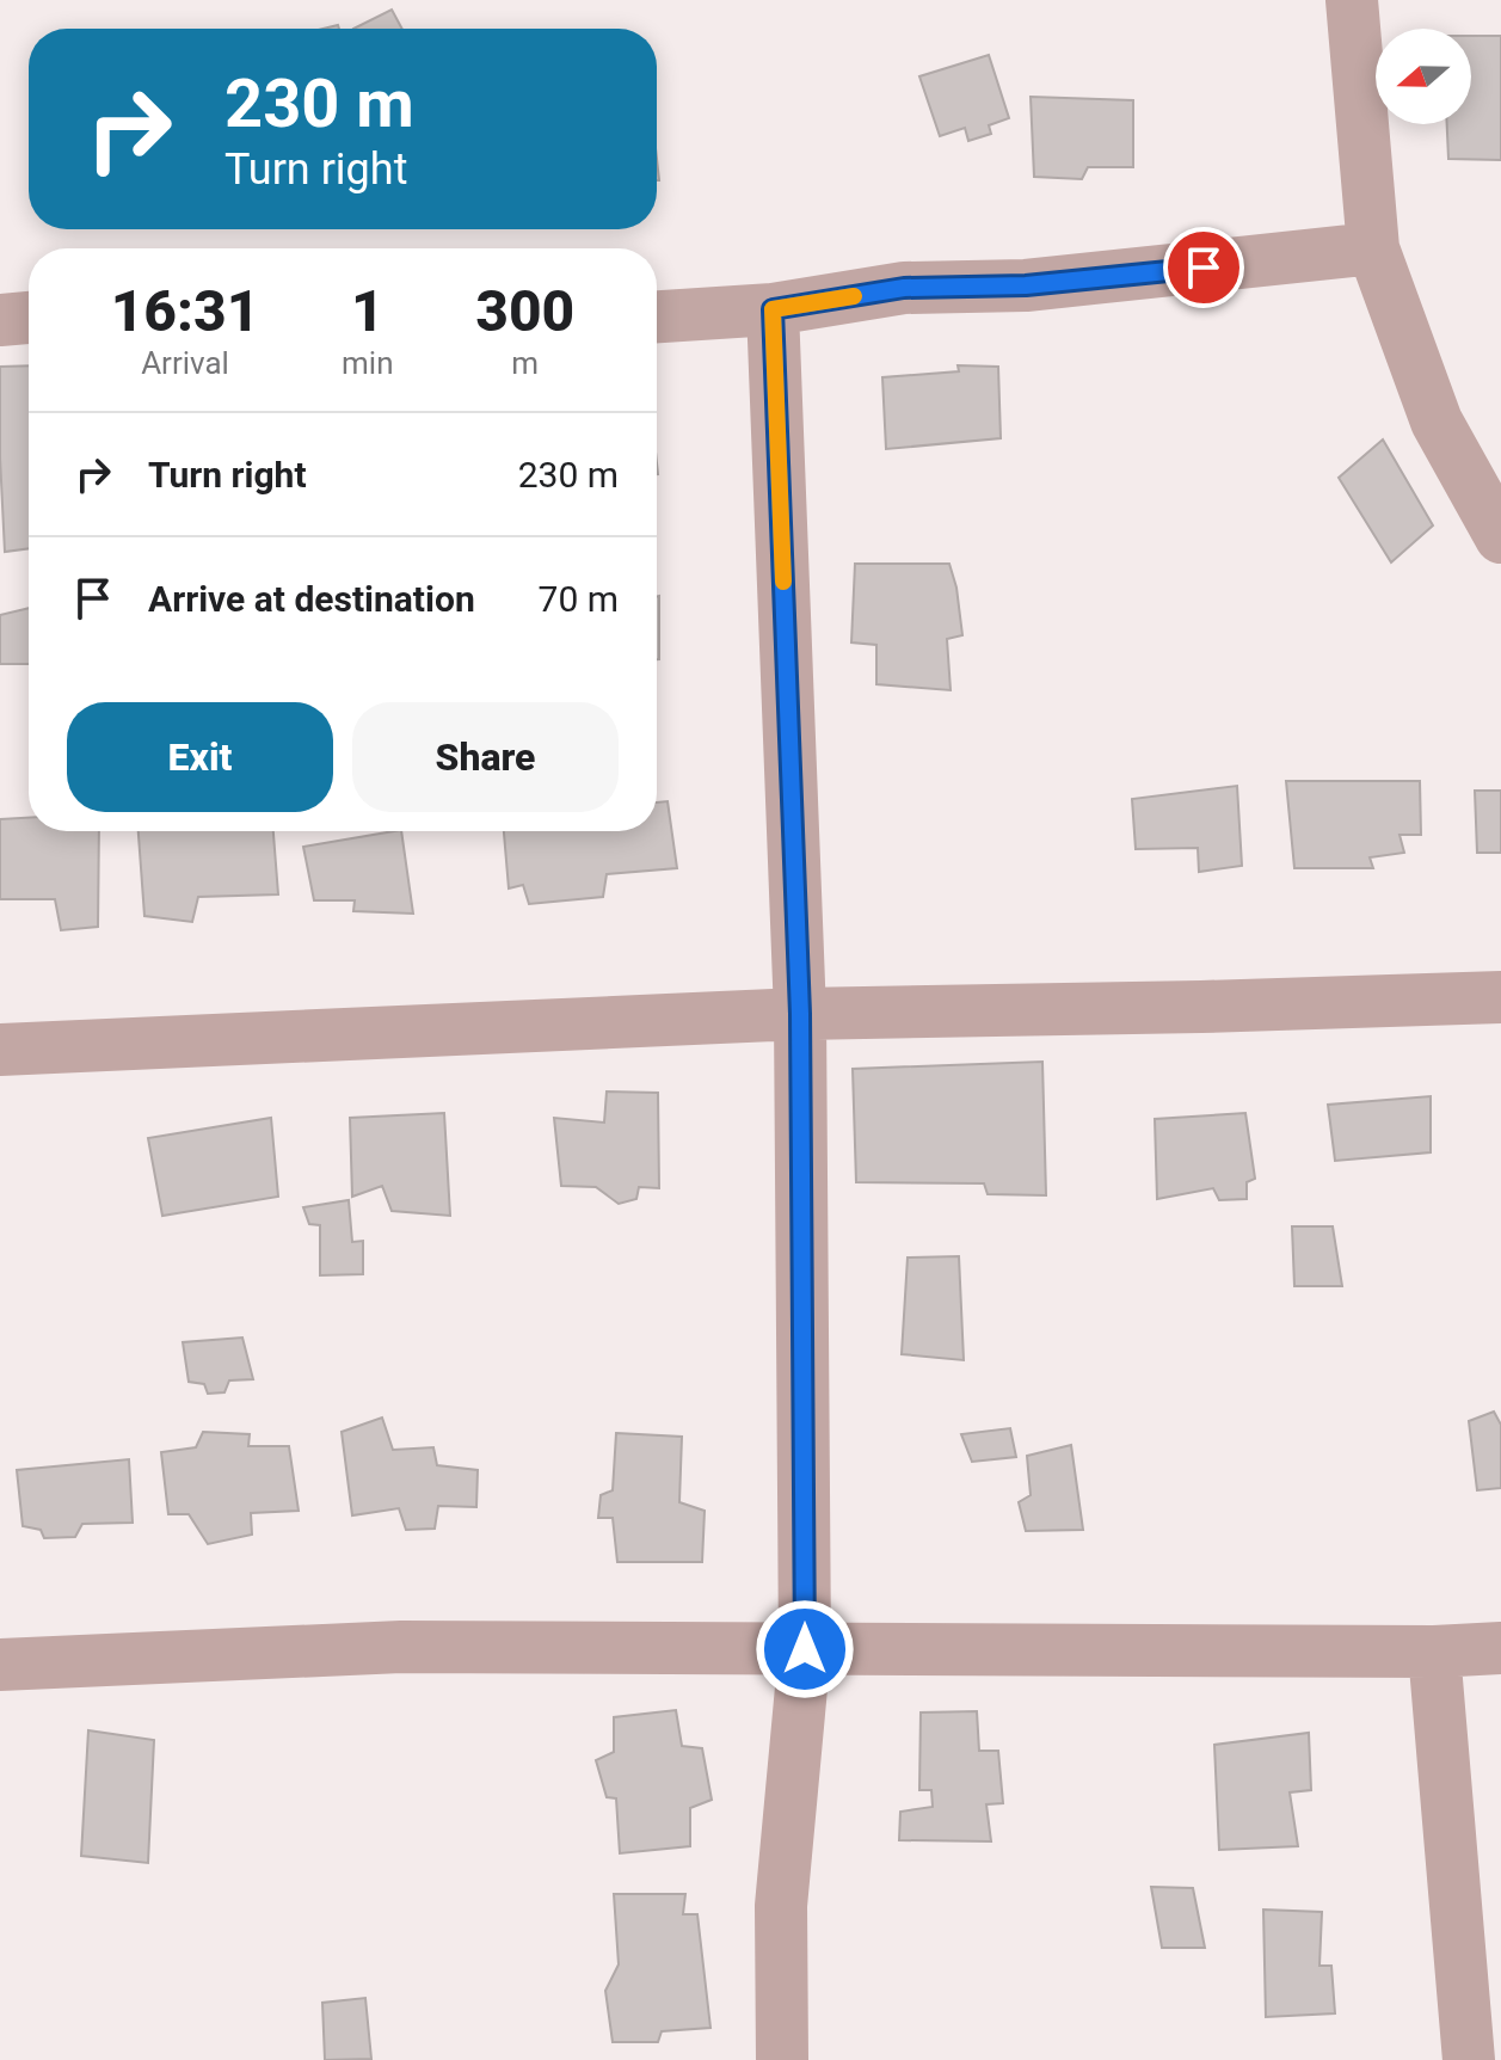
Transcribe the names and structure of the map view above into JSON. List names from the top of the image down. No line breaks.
{"north":"left","page":{"turn":["230 m","Turn right"],"eta":["16:31","Arrival","1","min","300","m"],"list":[{"name":"Turn right","value":"230 m"},{"name":"Arrive at destination","value":"70 m"}],"buttons":["Exit","Share"]}}
